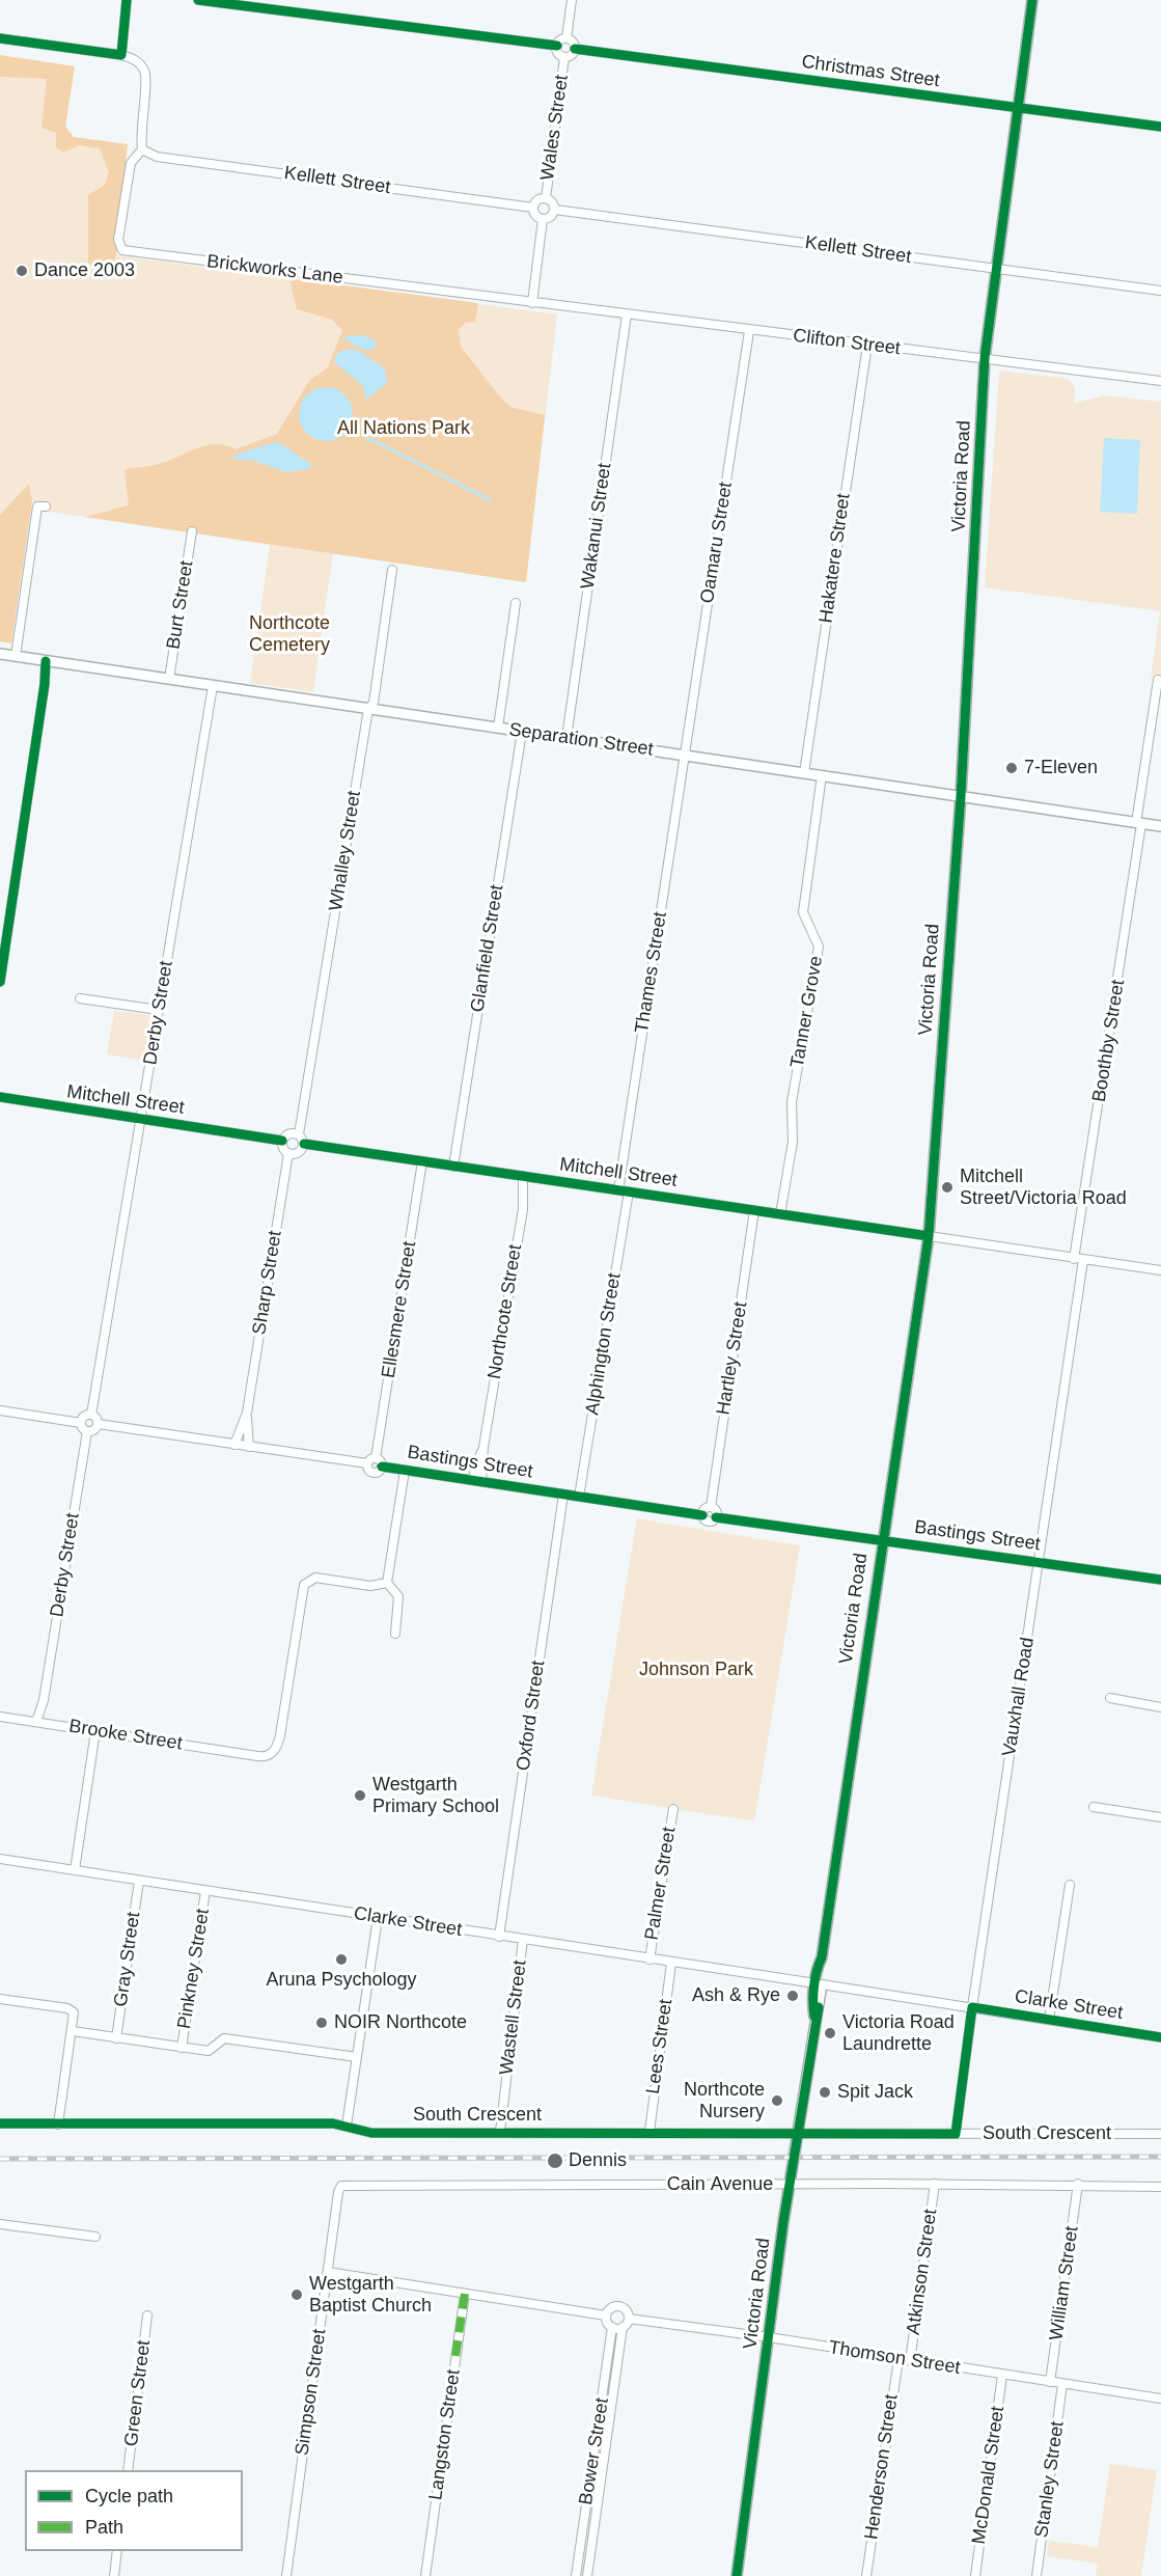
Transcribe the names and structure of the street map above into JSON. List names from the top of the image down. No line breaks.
{"streets":{"street":["Christmas Street","Wales Street","Kellett Street","Brickworks Lane","Clifton Street","Victoria Road","Wakanui Street","Oamaru Street","Hakatere Street","Burt Street","Separation Street","Whalley Street","Glanfield Street","Thames Street","Tanner Grove","Derby Street","Boothby Street","Mitchell Street","Sharp Street","Ellesmere Street","Northcote Street","Alphington Street","Hartley Street","Bastings Street","Vauxhall Road","Oxford Street","Brooke Street","Palmer Street","Clarke Street","Gray Street","Pinkney Street","Wastell Street","Lees Street","South Crescent","Cain Avenue","Atkinson Street","William Street","Thomson Street","Simpson Street","Green Street","Langston Street","Bower Street","Henderson Street","McDonald Street","Stanley Street"]},"crossings":[["Christmas Street","Wales Street"],["Christmas Street","Victoria Road"],["Wales Street","Kellett Street"],["Kellett Street","Brickworks Lane"],["Kellett Street","Victoria Road"],["Brickworks Lane","Clifton Street"],["Clifton Street","Victoria Road"],["Clifton Street","Wakanui Street"],["Clifton Street","Oamaru Street"],["Clifton Street","Hakatere Street"],["Victoria Road","Separation Street"],["Victoria Road","Mitchell Street"],["Victoria Road","Bastings Street"],["Victoria Road","Clarke Street"],["Victoria Road","South Crescent"],["Victoria Road","Cain Avenue"],["Victoria Road","Thomson Street"],["Wakanui Street","Separation Street"],["Oamaru Street","Separation Street"],["Oamaru Street","Thames Street"],["Hakatere Street","Separation Street"],["Burt Street","Separation Street"],["Separation Street","Whalley Street"],["Separation Street","Glanfield Street"],["Separation Street","Thames Street"],["Separation Street","Tanner Grove"],["Separation Street","Derby Street"],["Separation Street","Boothby Street"],["Whalley Street","Mitchell Street"],["Whalley Street","Sharp Street"],["Glanfield Street","Mitchell Street"],["Thames Street","Mitchell Street"],["Tanner Grove","Mitchell Street"],["Derby Street","Mitchell Street"],["Derby Street","Brooke Street"],["Boothby Street","Mitchell Street"],["Boothby Street","Vauxhall Road"],["Mitchell Street","Sharp Street"],["Mitchell Street","Ellesmere Street"],["Mitchell Street","Northcote Street"],["Mitchell Street","Alphington Street"],["Mitchell Street","Hartley Street"],["Mitchell Street","Vauxhall Road"],["Northcote Street","Bastings Street"],["Alphington Street","Bastings Street"],["Hartley Street","Bastings Street"],["Bastings Street","Vauxhall Road"],["Bastings Street","Oxford Street"],["Vauxhall Road","Clarke Street"],["Vauxhall Road","South Crescent"],["Oxford Street","Clarke Street"],["Palmer Street","Clarke Street"],["Clarke Street","Gray Street"],["Clarke Street","Pinkney Street"],["Clarke Street","Wastell Street"],["Clarke Street","Lees Street"],["Wastell Street","South Crescent"],["Lees Street","South Crescent"],["Cain Avenue","Atkinson Street"],["Cain Avenue","William Street"],["Cain Avenue","Simpson Street"],["Atkinson Street","Thomson Street"],["William Street","Thomson Street"],["Thomson Street","Bower Street"],["Thomson Street","Henderson Street"],["Thomson Street","McDonald Street"],["Thomson Street","Stanley Street"]],"parks":["All Nations Park","Northcote Cemetery","Johnson Park"],"places":["Dance 2003","7-Eleven","Mitchell Street/Victoria Road","Westgarth Primary School","Aruna Psychology","Ash & Rye","NOIR Northcote","Victoria Road Laundrette","Spit Jack","Northcote Nursery","Dennis","Westgarth Baptist Church"],"legend":["Cycle path","Path"]}
